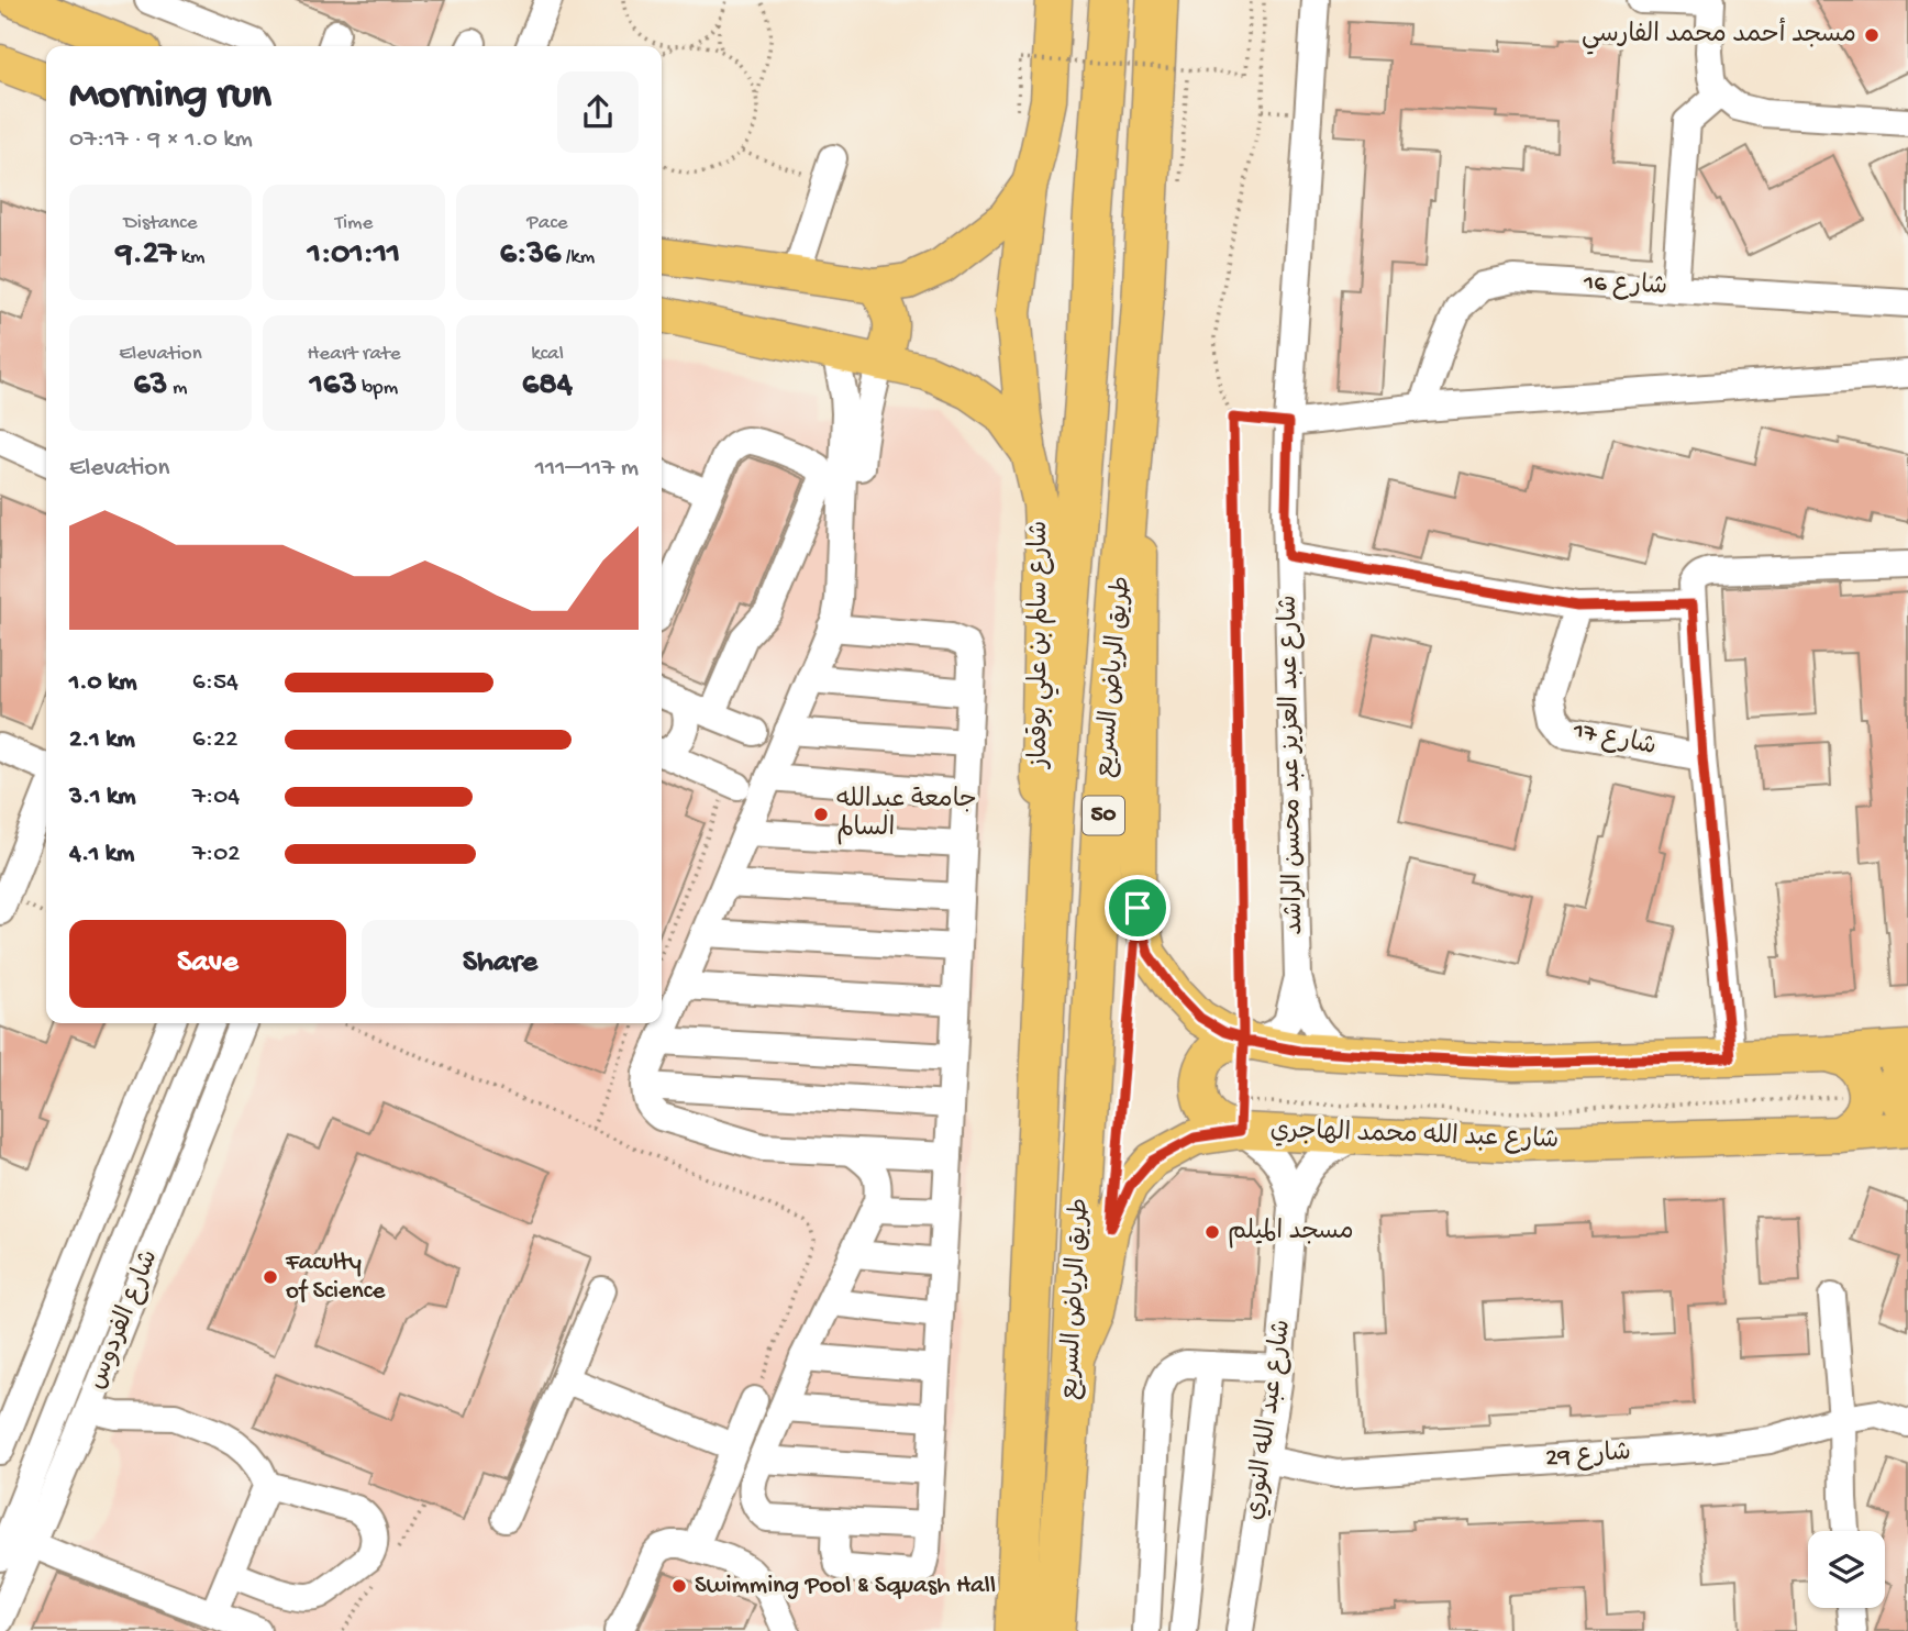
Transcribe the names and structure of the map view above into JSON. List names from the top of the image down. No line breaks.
{"streets":{"highway":["طريق الرياض السريع","50"],"main road":["شارع سالم بن علي بوقماز","شارع عبد الله محمد الهاجري"],"street":["شارع 16","شارع 17","شارع عبد العزيز عبد محسن الراشد","شارع الفردوس","شارع عبد الله النوري","شارع 29"]},"crossings":[["شارع سالم بن علي بوقماز","طريق الرياض السريع"],["طريق الرياض السريع","شارع عبد الله محمد الهاجري"],["شارع عبد الله محمد الهاجري","شارع عبد الله النوري"],["شارع عبد الله النوري","شارع 29"]],"places":["مسجد أحمد محمد الفارسي","جامعة عبدالله السالم","مسجد الميلم","Faculty of Science","Swimming Pool & Squash Hall"],"page":{"heading":["Morning run","07:17 · 9 × 1.0 km"],"stats":[["Distance","9.27 km"],["Time","1:01:11"],["Pace","6:36 /km"],["Elevation","63 m"],["Heart rate","163 bpm"],["kcal","684"]],"chart":["Elevation","111–117 m"],"list":[{"name":"1.0 km","note":"6:54"},{"name":"2.1 km","note":"6:22"},{"name":"3.1 km","note":"7:04"},{"name":"4.1 km","note":"7:02"}],"buttons":["Save","Share"]}}
